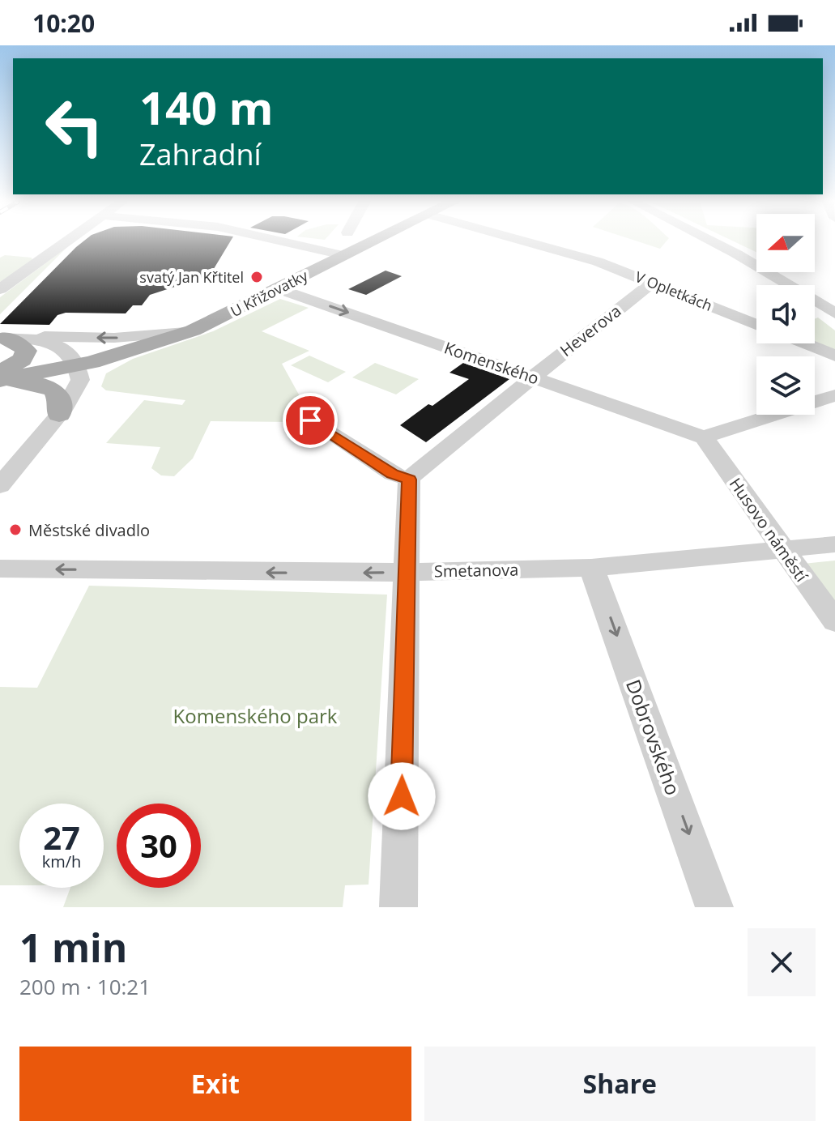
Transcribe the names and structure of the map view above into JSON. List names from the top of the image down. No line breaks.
{"streets":{"main road":["U Křižovatky"],"street":["V Opletkách","Heverova","Komenského","Husovo náměstí","Smetanova","Dobrovského"]},"crossings":[["V Opletkách","Heverova"],["U Křižovatky","Komenského"],["Heverova","Komenského"],["Komenského","Husovo náměstí"],["Husovo náměstí","Smetanova"],["Smetanova","Dobrovského"]],"one_way":["Smetanova","Dobrovského"],"parks":["Komenského park"],"places":["svatý Jan Křtitel","Městské divadlo"],"north":"left","page":{"status":"10:20","turn":["140 m","Zahradní"],"speed":"27 km/h","limit":"30","heading":["1 min","200 m · 10:21"],"buttons":["Exit","Share"]}}
